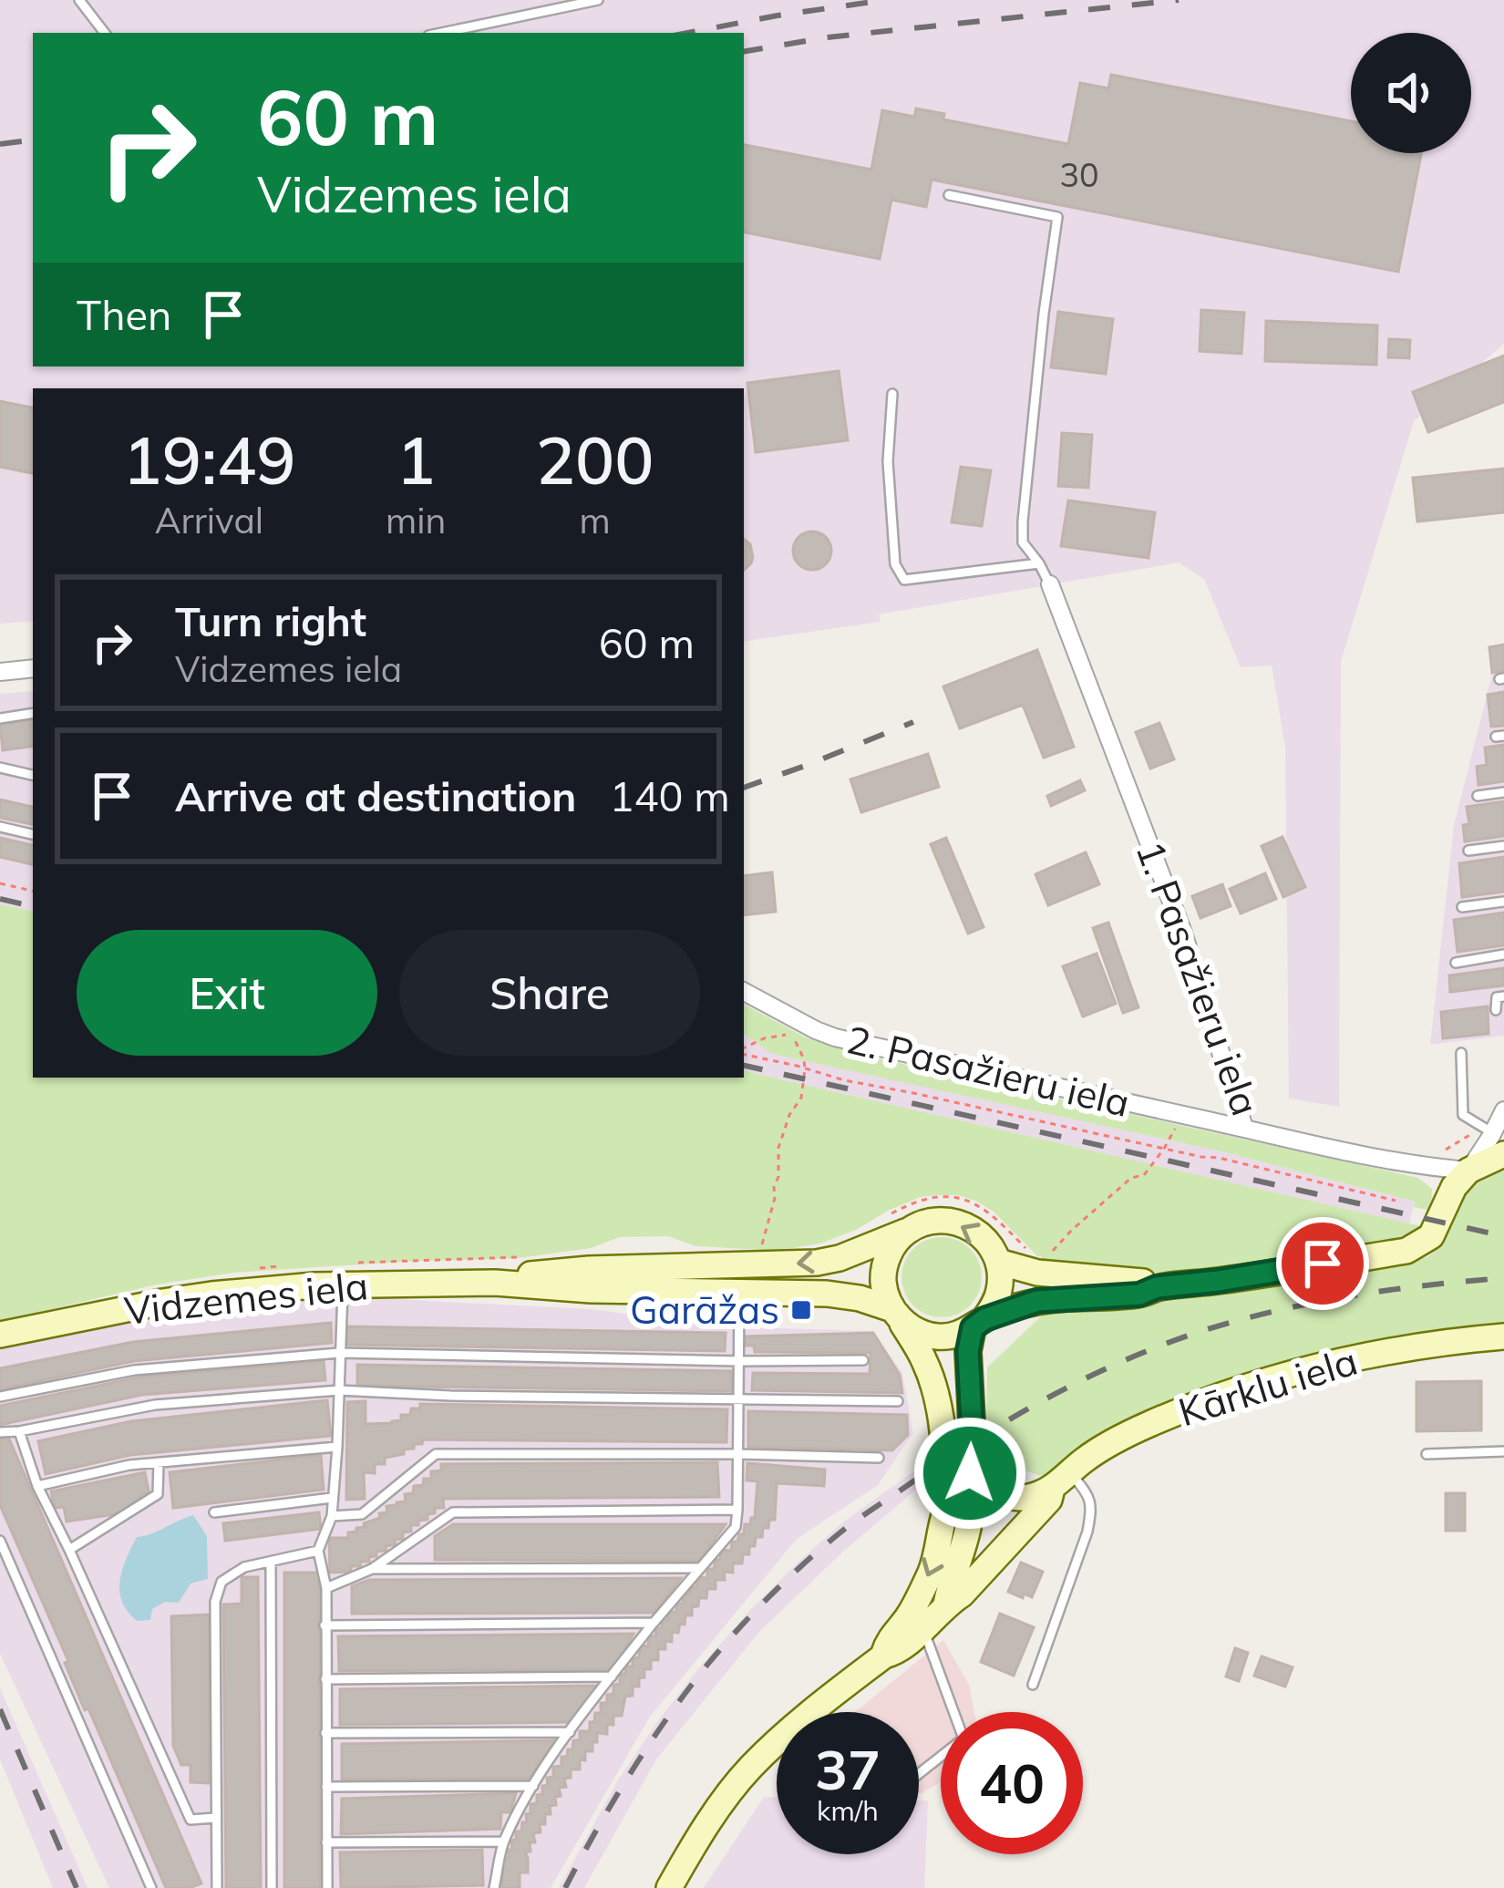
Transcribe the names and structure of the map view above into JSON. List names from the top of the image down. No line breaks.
{"streets":{"street":["1. Pasažieru iela","2. Pasažieru iela","Vidzemes iela","Kārklu iela"]},"crossings":[["1. Pasažieru iela","2. Pasažieru iela"],["1. Pasažieru iela","Vidzemes iela"],["Vidzemes iela","Kārklu iela"]],"places":{"transit":["Garāžas"]},"house_numbers":["30"],"page":{"turn":["60 m","Vidzemes iela"],"then":"Then","eta":["19:49","Arrival","1","min","200","m"],"list":[{"name":"Turn right","note":"Vidzemes iela","value":"60 m"},{"name":"Arrive at destination","value":"140 m"}],"buttons":["Exit","Share"],"speed":"37 km/h","limit":"40"}}
